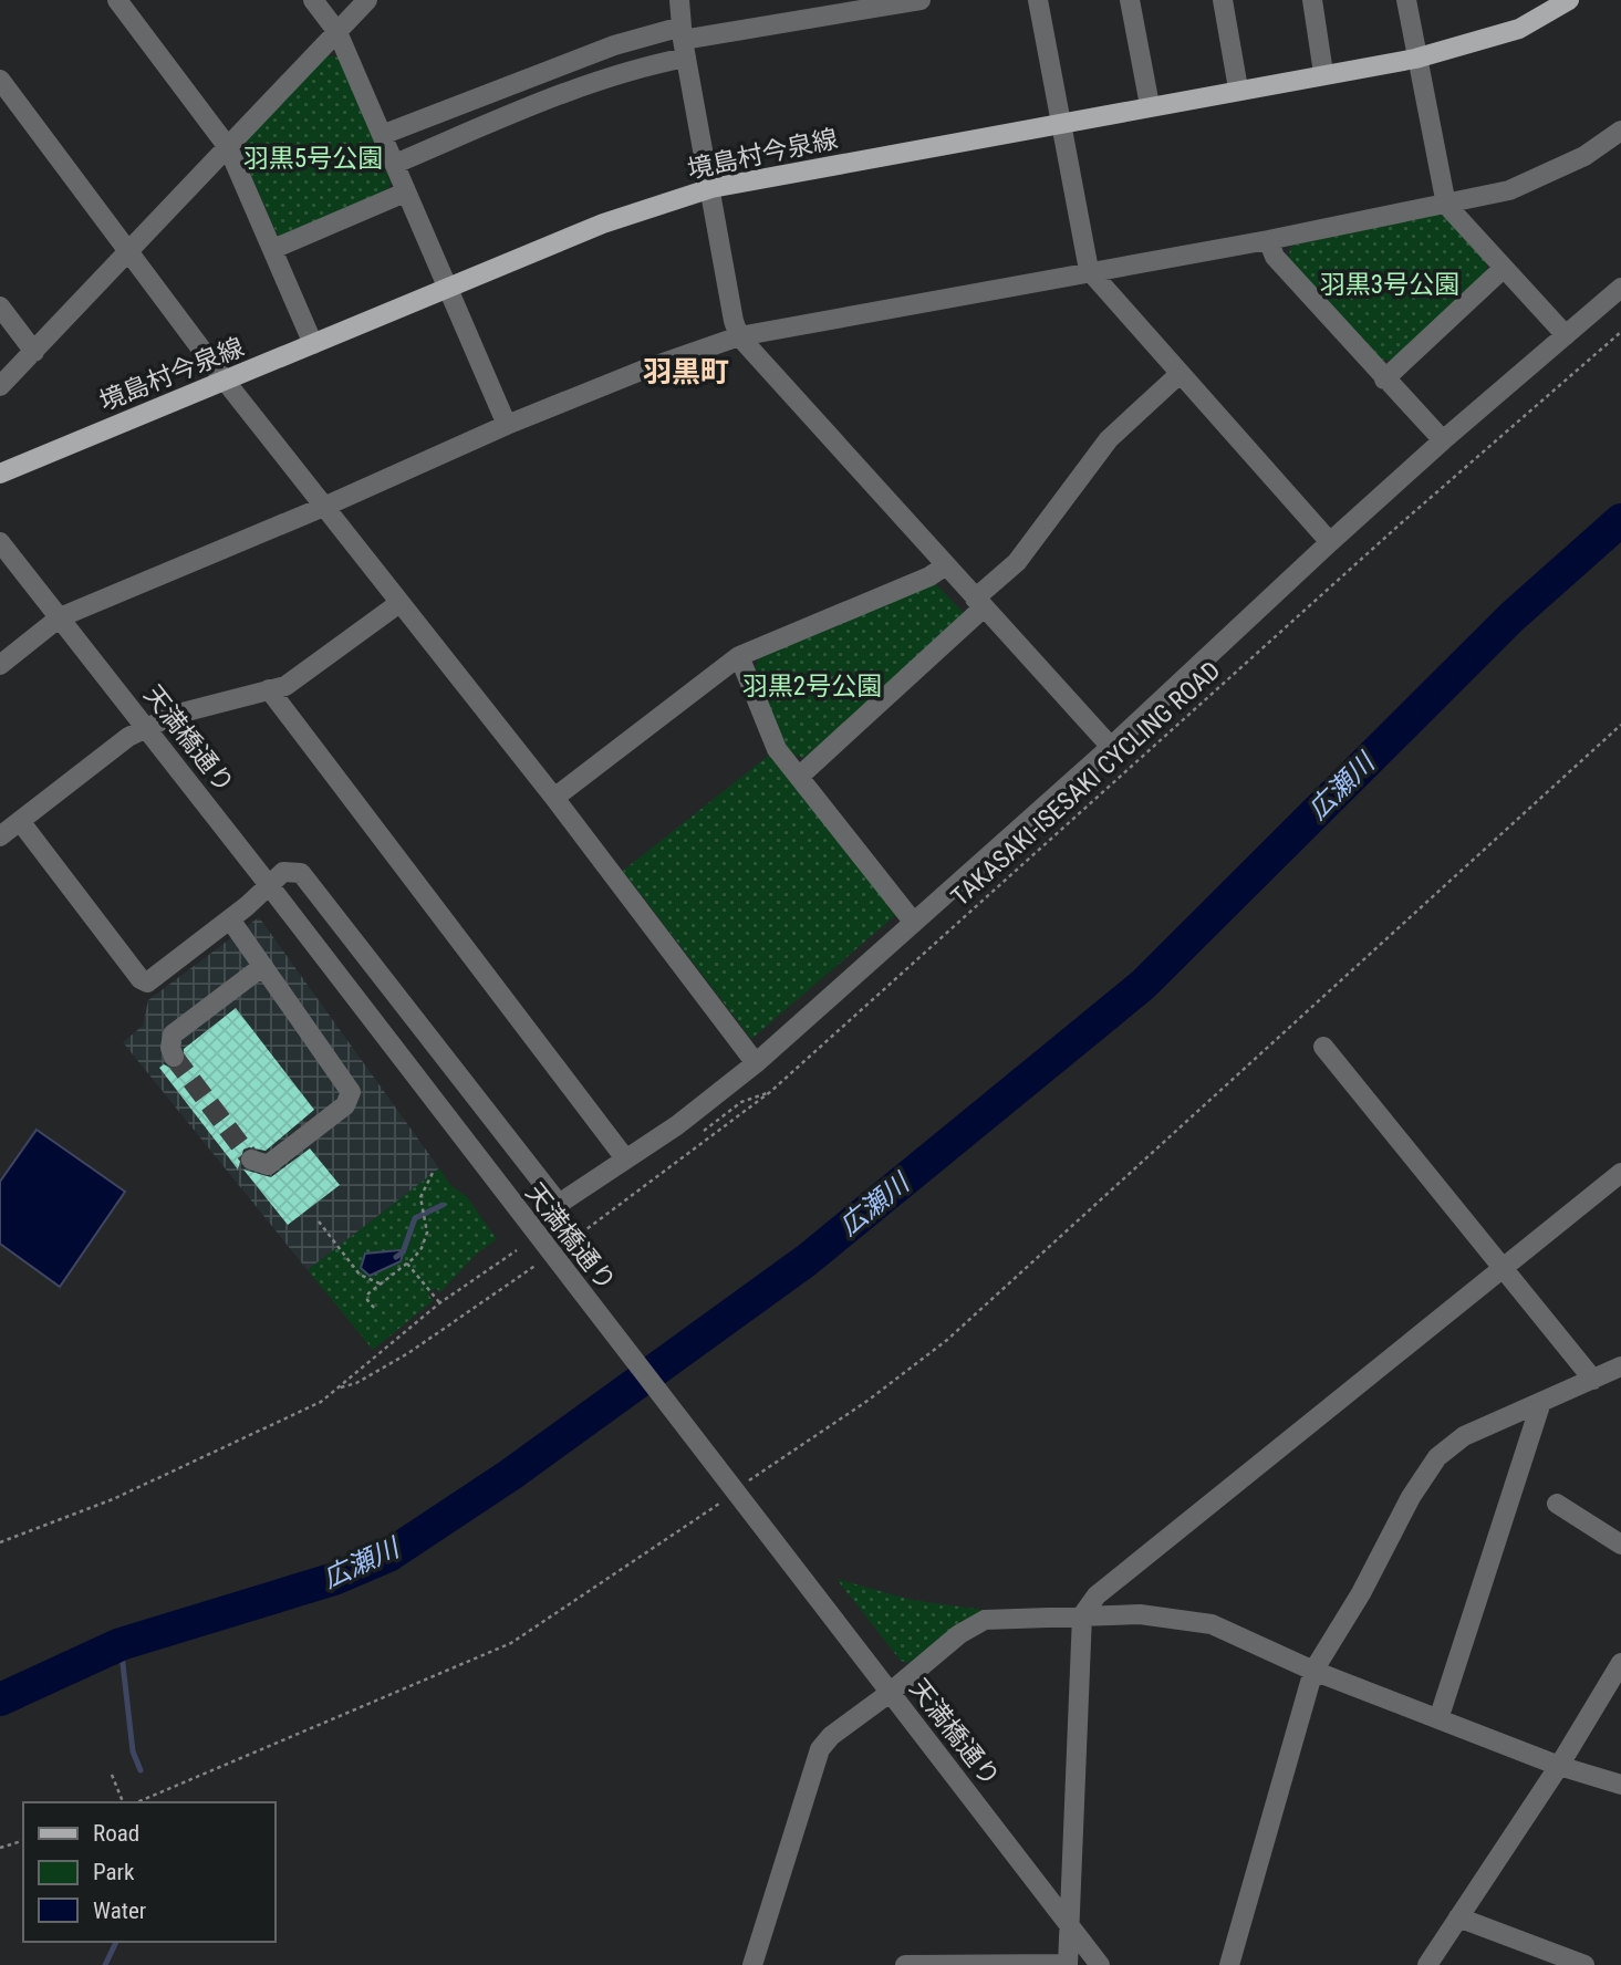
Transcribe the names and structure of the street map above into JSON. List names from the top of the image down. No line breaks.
{"streets":{"main road":["境島村今泉線"],"street":["天満橋通り"],"path":["TAKASAKI-ISESAKI CYCLING ROAD"]},"crossings":[["天満橋通り","TAKASAKI-ISESAKI CYCLING ROAD"]],"districts":["羽黒町"],"water":["広瀬川"],"parks":["羽黒5号公園","羽黒3号公園","羽黒2号公園"],"legend":["Road","Park","Water"]}
